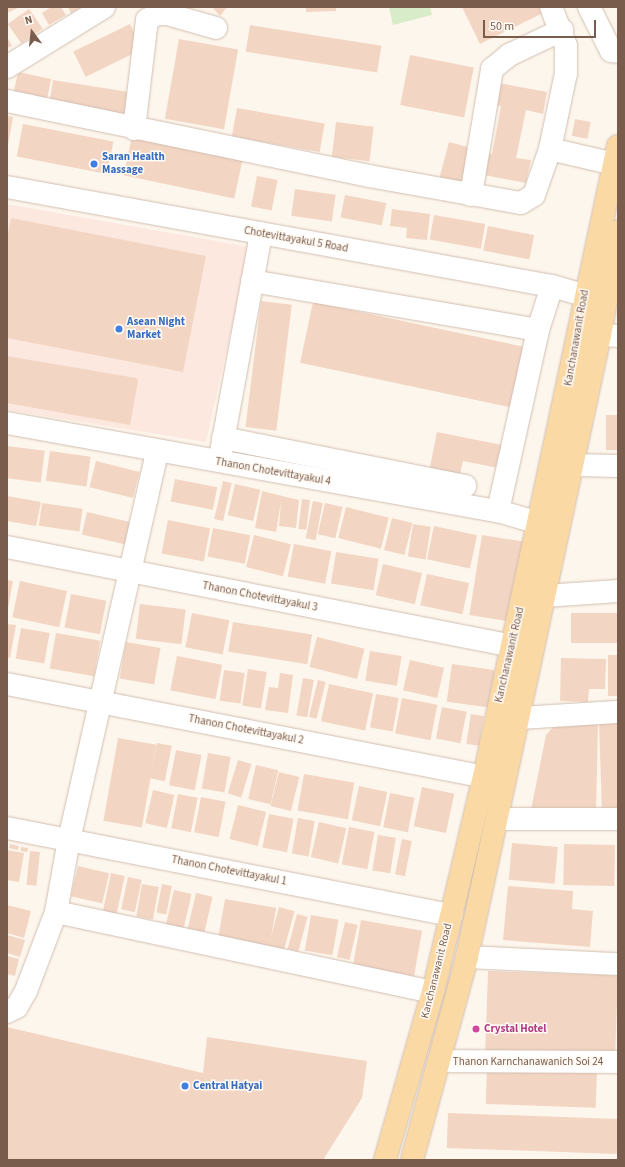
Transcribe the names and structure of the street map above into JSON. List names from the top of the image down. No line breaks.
{"streets":{"main road":["Kanchanawanit Road"],"street":["Chotevittayakul 5 Road","Thanon Chotevittayakul 4","Thanon Chotevittayakul 3","Thanon Chotevittayakul 2","Thanon Chotevittayakul 1","Thanon Karnchanawanich Soi 24"]},"crossings":[["Chotevittayakul 5 Road","Kanchanawanit Road"],["Kanchanawanit Road","Thanon Chotevittayakul 4"],["Kanchanawanit Road","Thanon Chotevittayakul 3"],["Kanchanawanit Road","Thanon Chotevittayakul 2"],["Kanchanawanit Road","Thanon Chotevittayakul 1"],["Kanchanawanit Road","Thanon Karnchanawanich Soi 24"]],"places":["Saran Health Massage","Asean Night Market","Crystal Hotel","Central Hatyai"],"scale_bar":"50 m","north":"top"}
